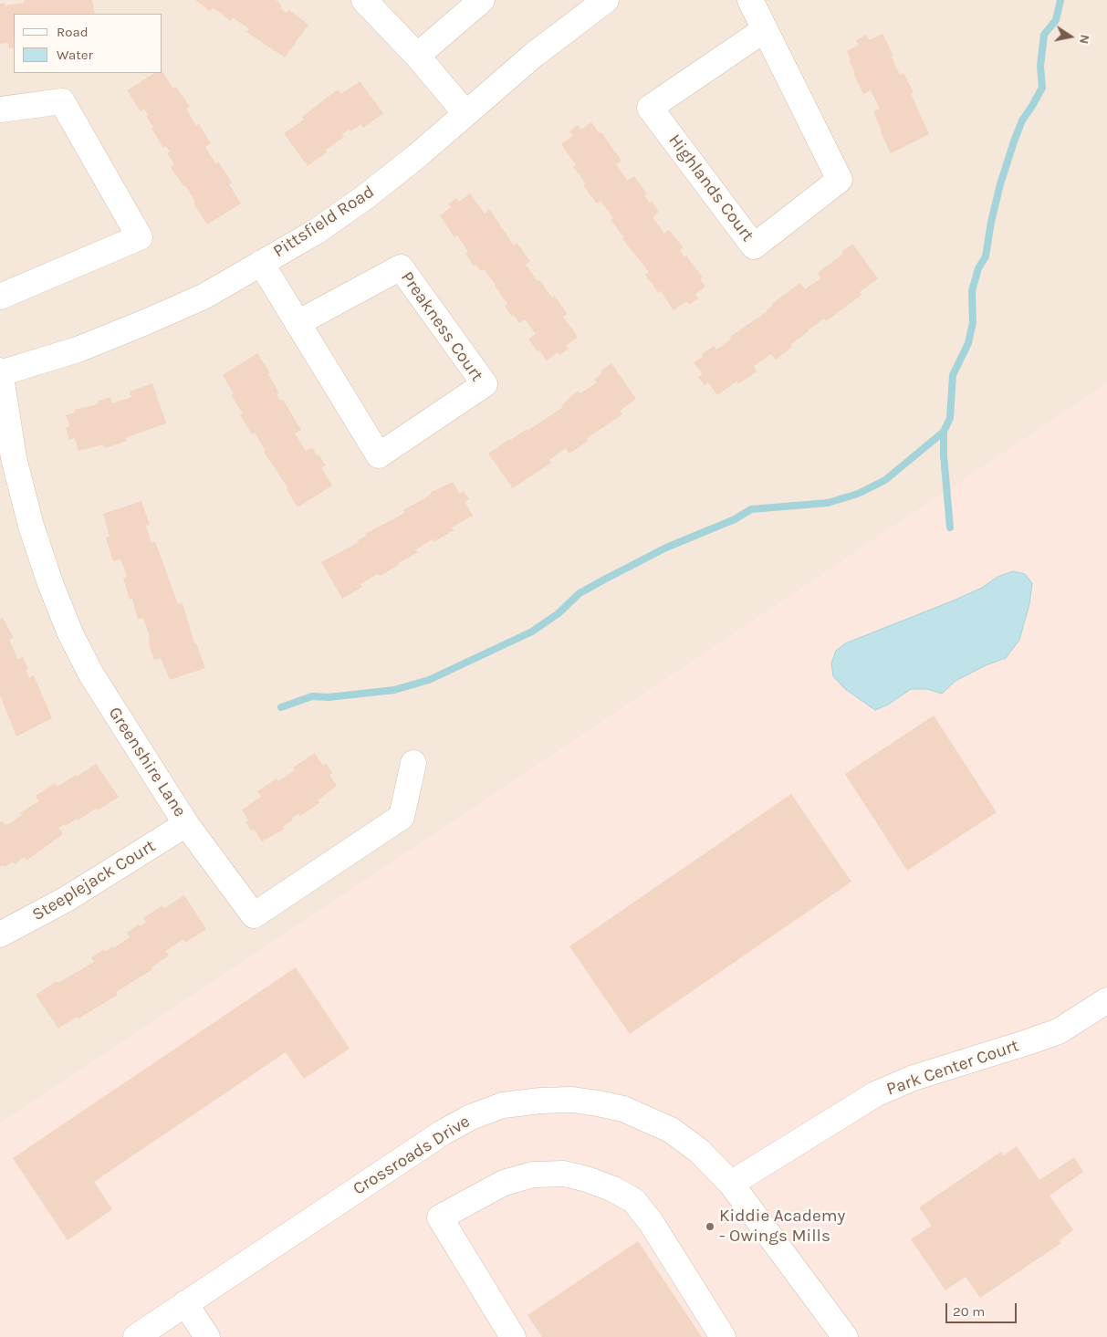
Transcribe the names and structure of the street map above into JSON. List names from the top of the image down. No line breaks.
{"streets":{"street":["Highlands Court","Pittsfield Road","Preakness Court","Greenshire Lane","Steeplejack Court","Park Center Court","Crossroads Drive"]},"crossings":[["Pittsfield Road","Preakness Court"],["Pittsfield Road","Greenshire Lane"],["Greenshire Lane","Steeplejack Court"],["Park Center Court","Crossroads Drive"]],"places":["Kiddie Academy - Owings Mills"],"legend":["Road","Water"],"scale_bar":"20 m","north":"right"}
